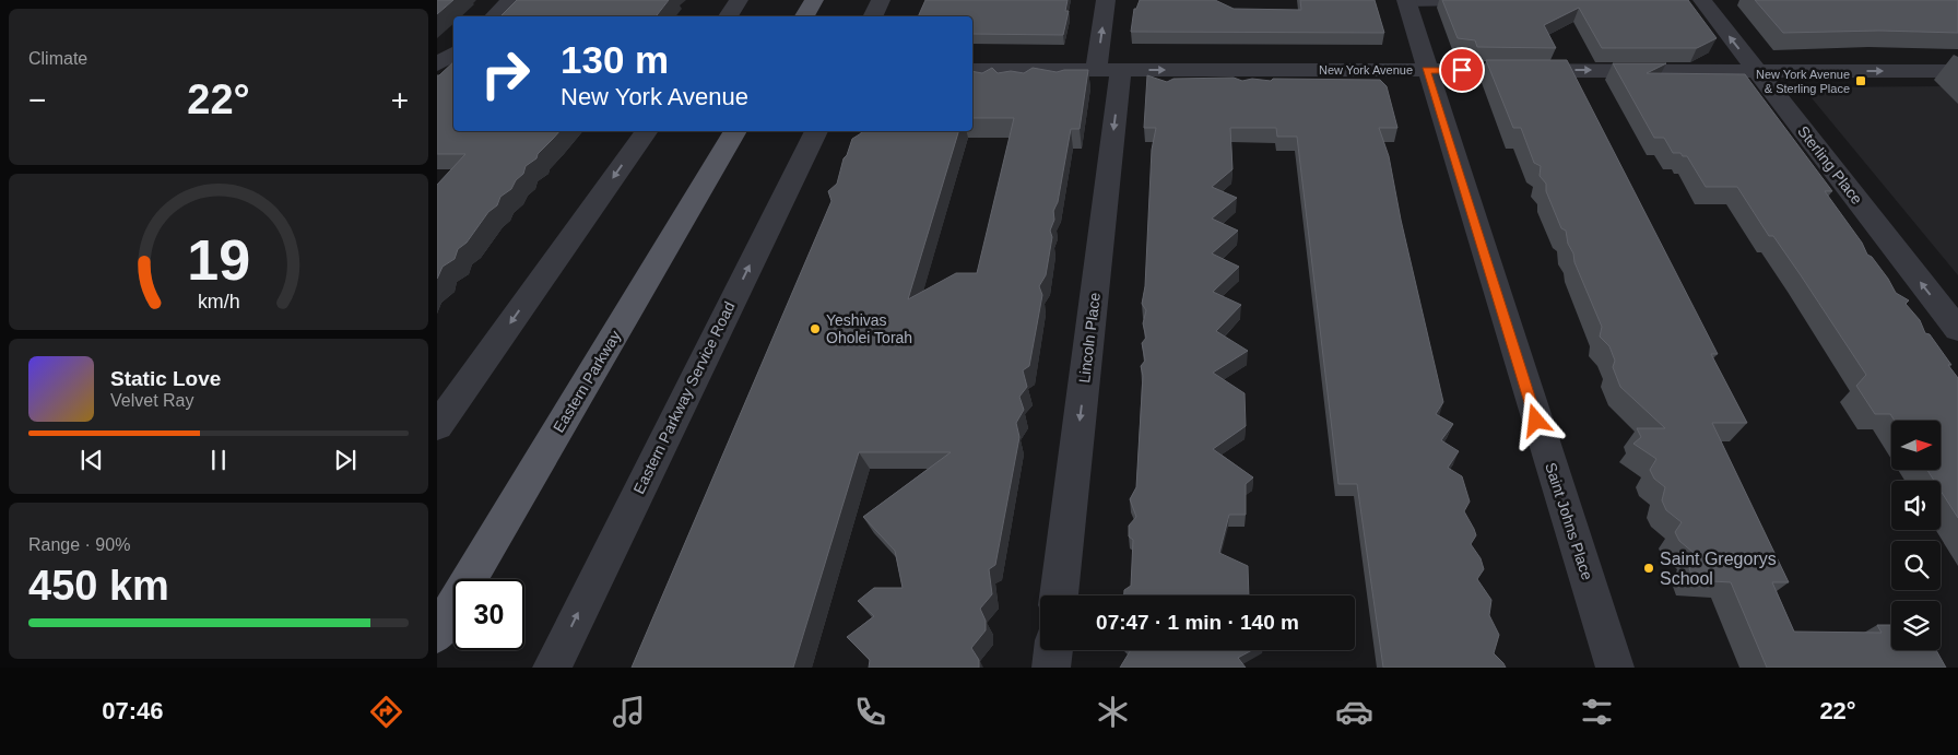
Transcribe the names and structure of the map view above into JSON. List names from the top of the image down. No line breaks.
{"streets":{"main road":["Eastern Parkway"],"street":["New York Avenue","Sterling Place","Lincoln Place","Eastern Parkway Service Road","Saint Johns Place"]},"crossings":[["New York Avenue","Sterling Place"],["New York Avenue","Lincoln Place"],["New York Avenue","Saint Johns Place"]],"one_way":["New York Avenue","Sterling Place"],"places":{"transit":["New York Avenue & Sterling Place"],"other":["Yeshivas Oholei Torah","Saint Gregorys School"]},"north":"right","page":{"tile":["Climate",["Range · 90%","450 km"]],"turn":["130 m","New York Avenue"],"heat":["−","22°","+"],"song":["Static Love","Velvet Ray"],"limit":"30","trip":"07:47 · 1 min · 140 m","tabs":["07:46","22°"],"gauge":["19","km/h"]}}
